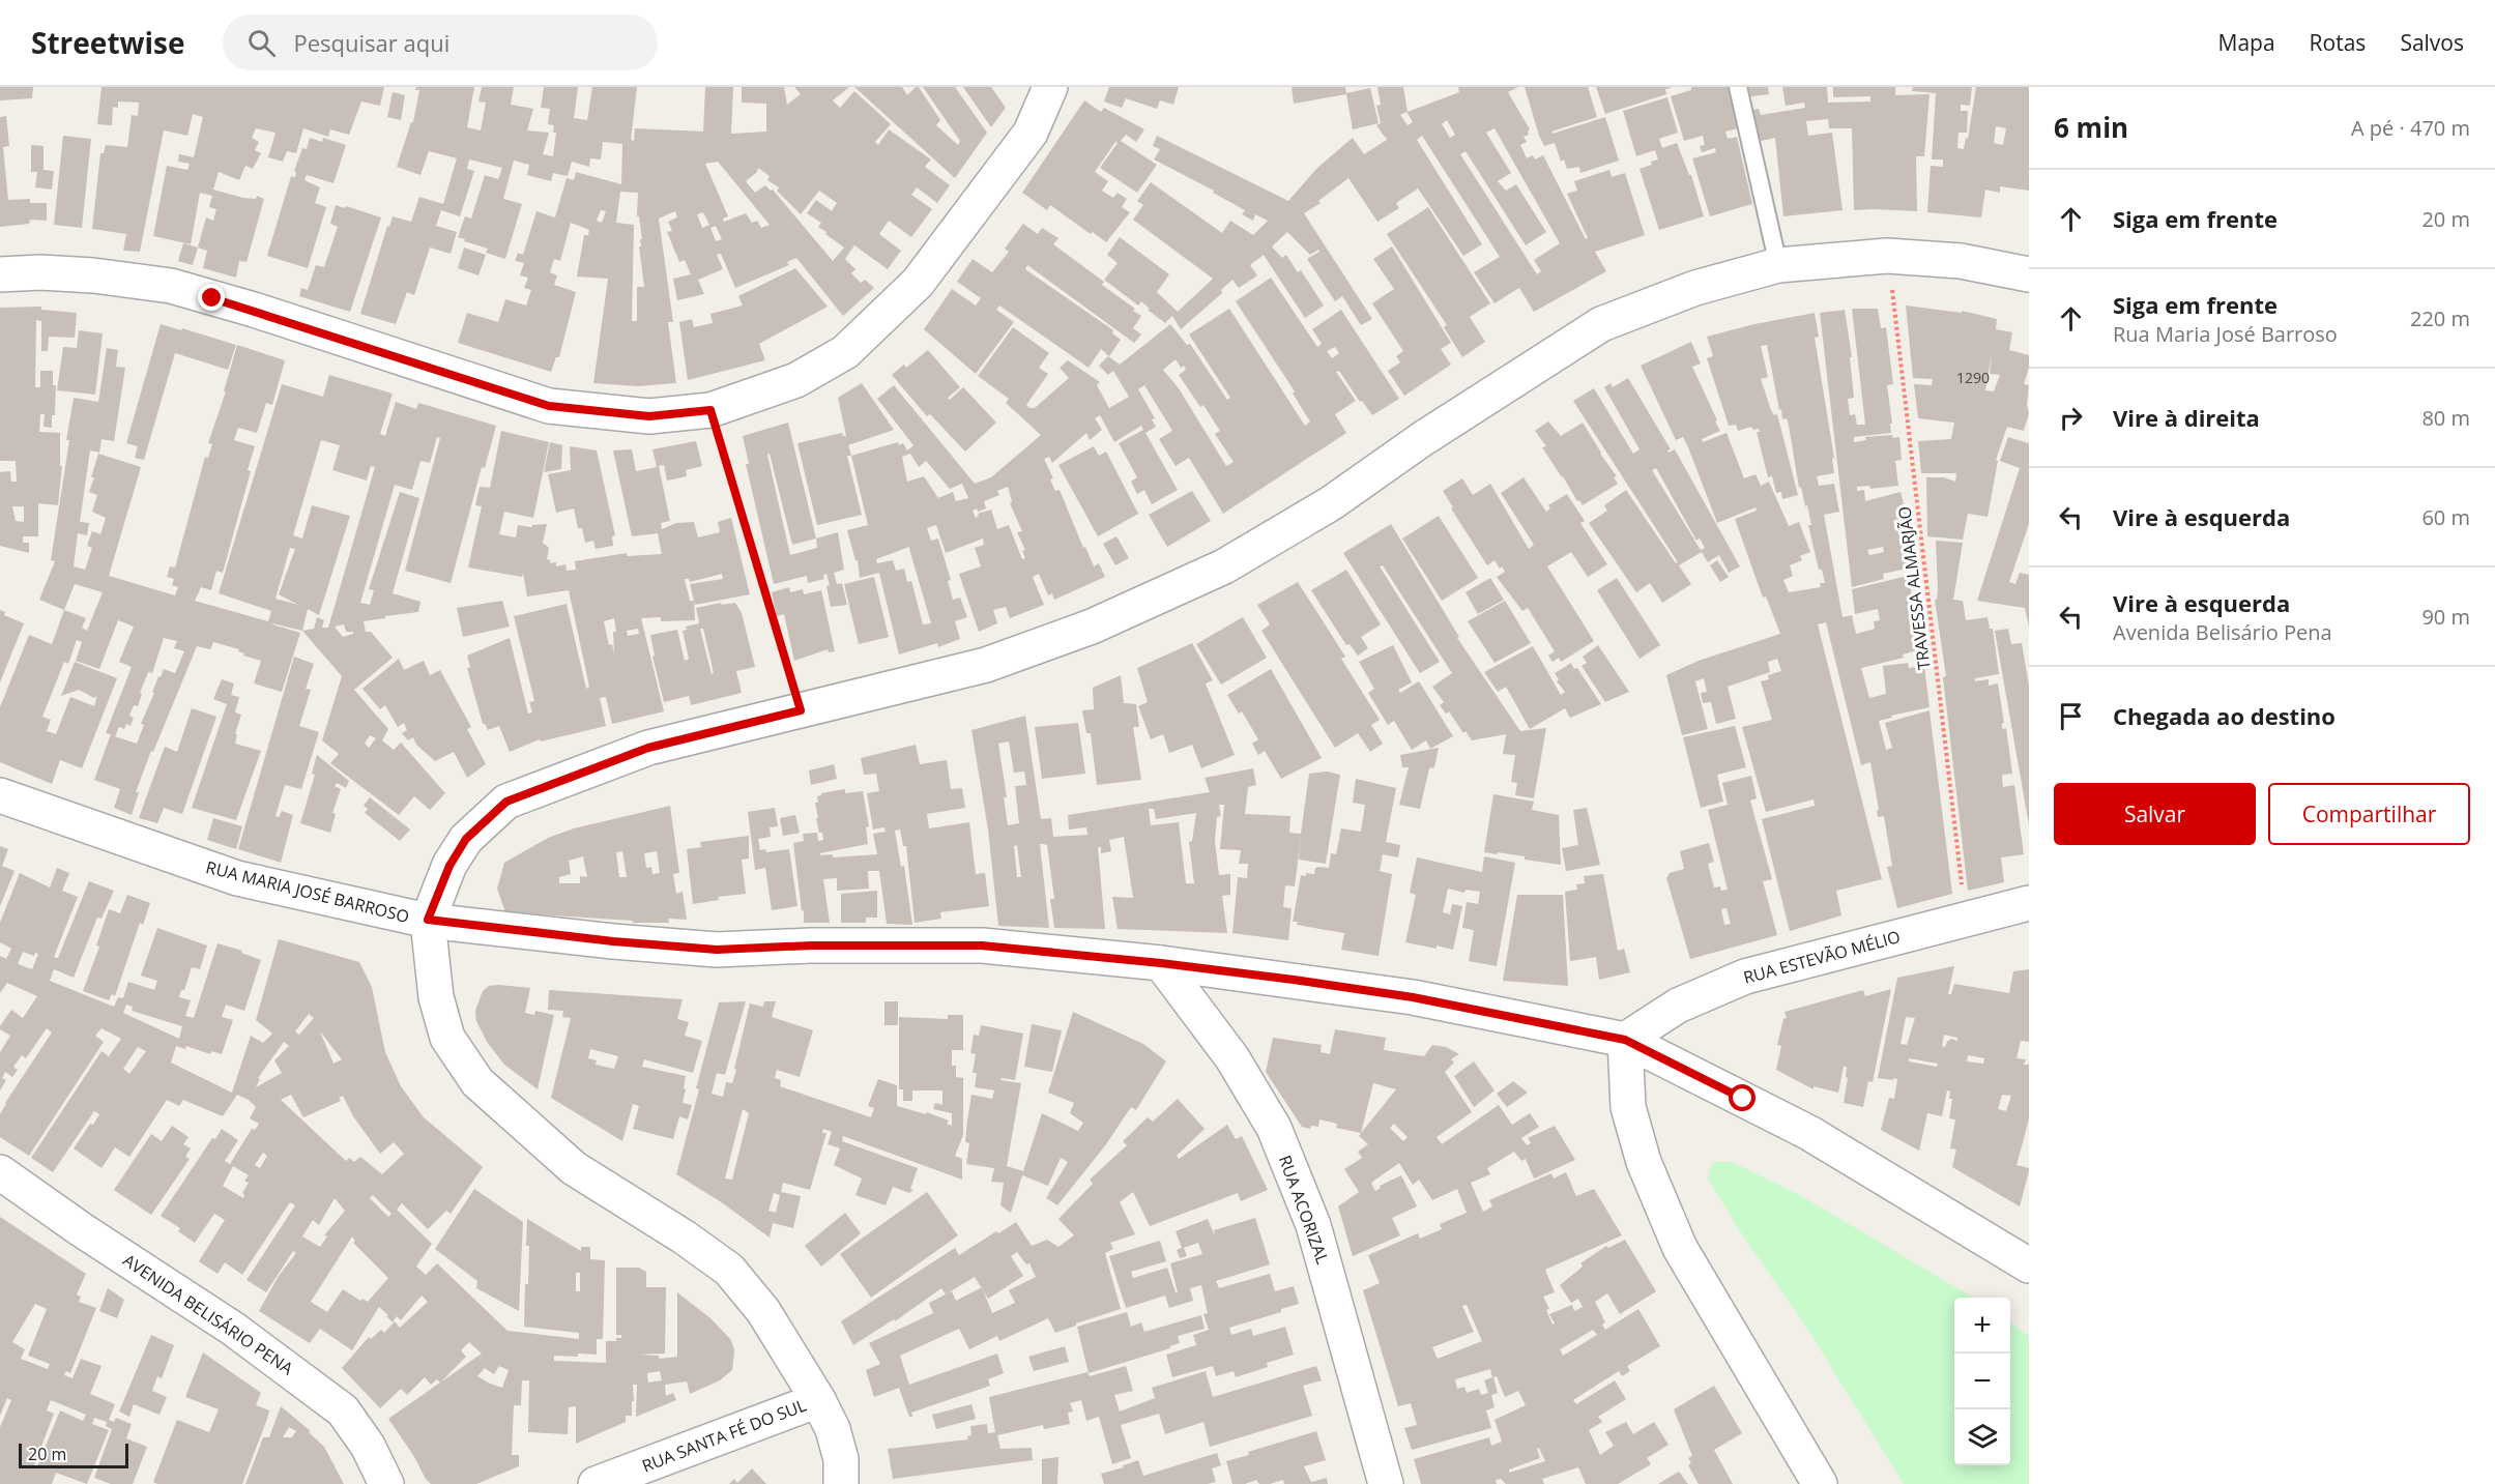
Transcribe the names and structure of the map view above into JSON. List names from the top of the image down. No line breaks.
{"streets":{"street":["RUA MARIA JOSÉ BARROSO","RUA ESTEVÃO MÉLIO","RUA ACORIZAL","AVENIDA BELISÁRIO PENA","RUA SANTA FÉ DO SUL"],"path":["TRAVESSA ALMARJÃO"]},"crossings":[["TRAVESSA ALMARJÃO","RUA ESTEVÃO MÉLIO"],["RUA MARIA JOSÉ BARROSO","RUA ESTEVÃO MÉLIO"],["RUA MARIA JOSÉ BARROSO","RUA ACORIZAL"]],"house_numbers":["1290"],"scale_bar":"20 m","page":{"header":"Streetwise","search":"Pesquisar aqui","nav":["Mapa","Rotas","Salvos"],"heading":["6 min","A pé · 470 m"],"list":[["Siga em frente","20 m"],["Siga em frente","Rua Maria José Barroso","220 m"],["Vire à direita","80 m"],["Vire à esquerda","60 m"],["Vire à esquerda","Avenida Belisário Pena","90 m"],"Chegada ao destino"],"buttons":["Salvar","Compartilhar"],"map_buttons":["+","−"],"scale":"20 m"}}
